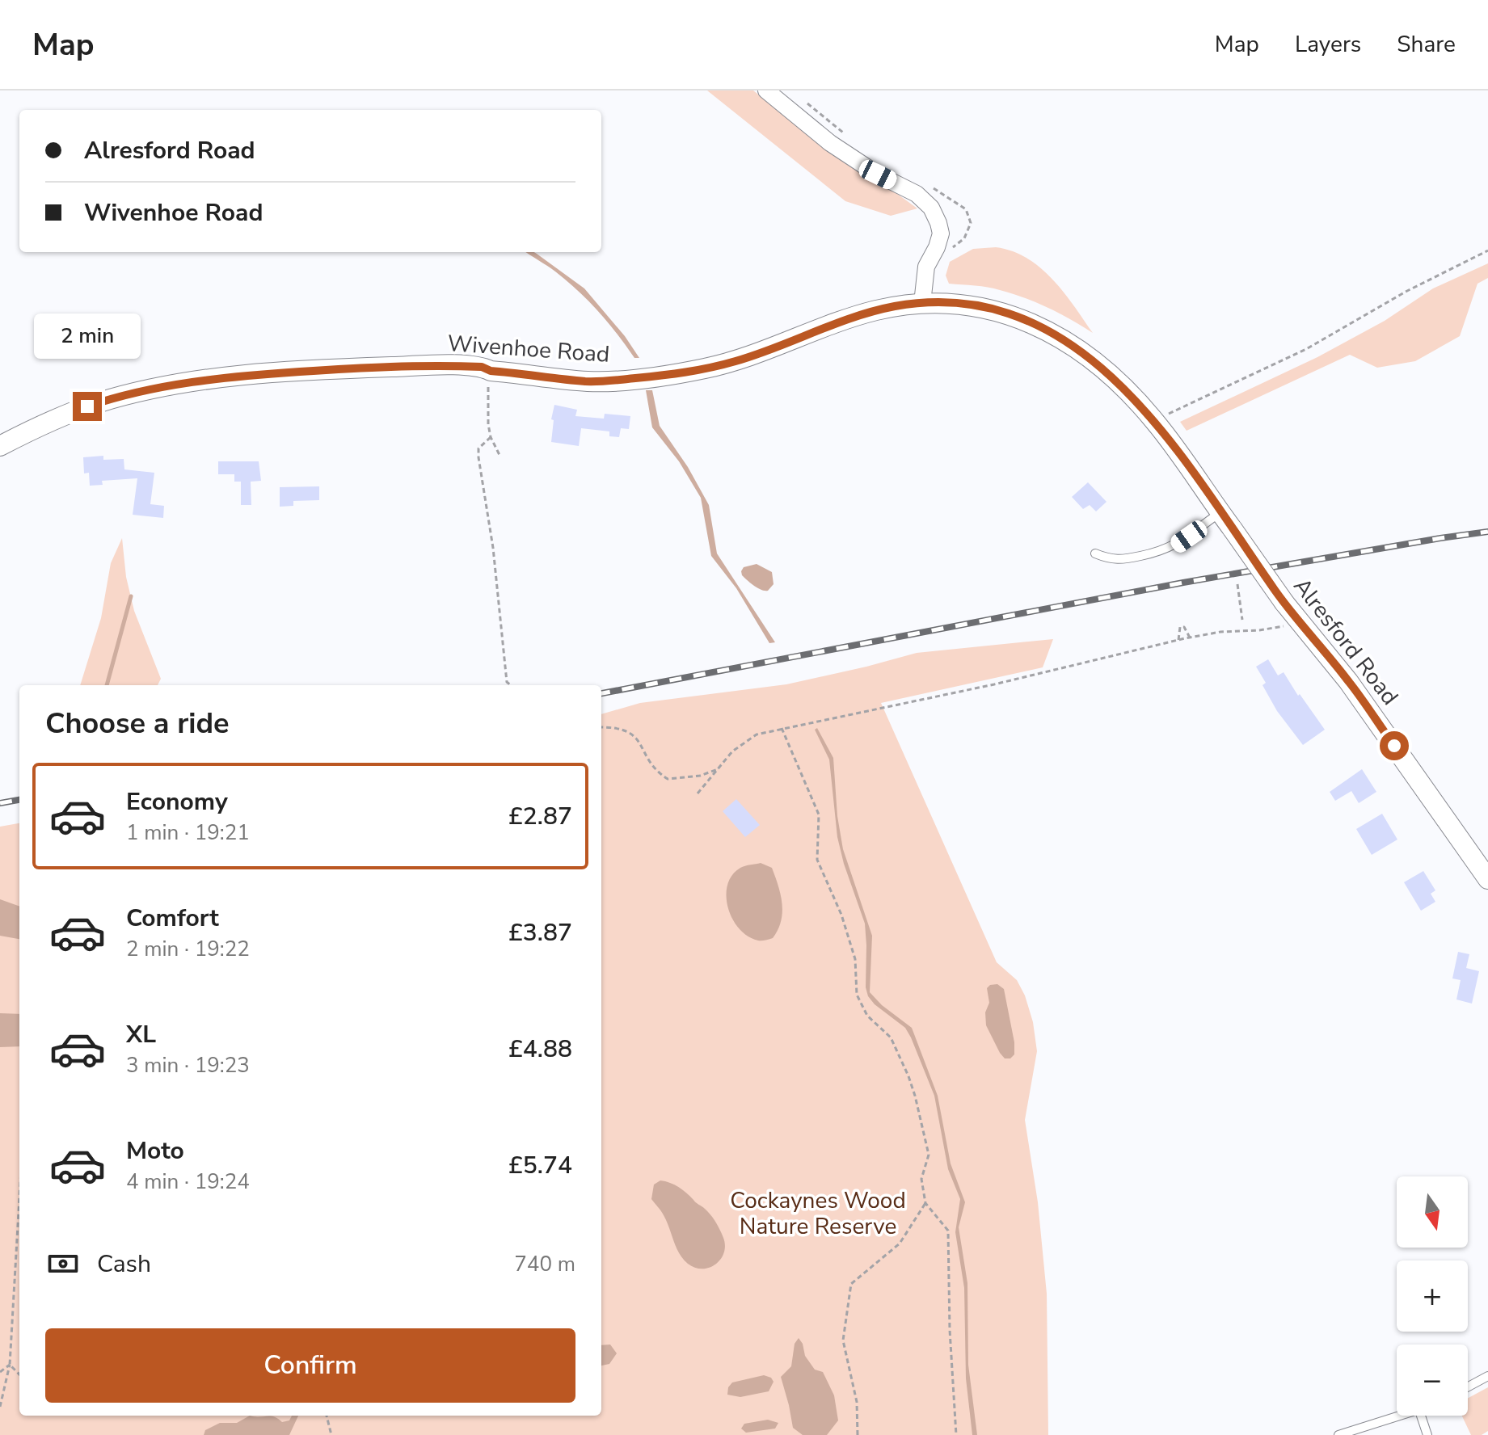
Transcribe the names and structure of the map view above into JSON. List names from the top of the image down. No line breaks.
{"streets":{"street":["Wivenhoe Road","Alresford Road"]},"crossings":[["Wivenhoe Road","Alresford Road"]],"parks":["Cockaynes Wood Nature Reserve"],"north":"bottom","page":{"header":"Map","nav":["Map","Layers","Share"],"banner":["Alresford Road","Wivenhoe Road"],"bubble":"2 min","heading":"Choose a ride","list":[{"name":"Economy","note":"1 min · 19:21","value":"£2.87"},{"name":"Comfort","note":"2 min · 19:22","value":"£3.87"},{"name":"XL","note":"3 min · 19:23","value":"£4.88"},{"name":"Moto","note":"4 min · 19:24","value":"£5.74"}],"map_buttons":["+","−"],"pay":["Cash","740 m"],"buttons":"Confirm"}}
